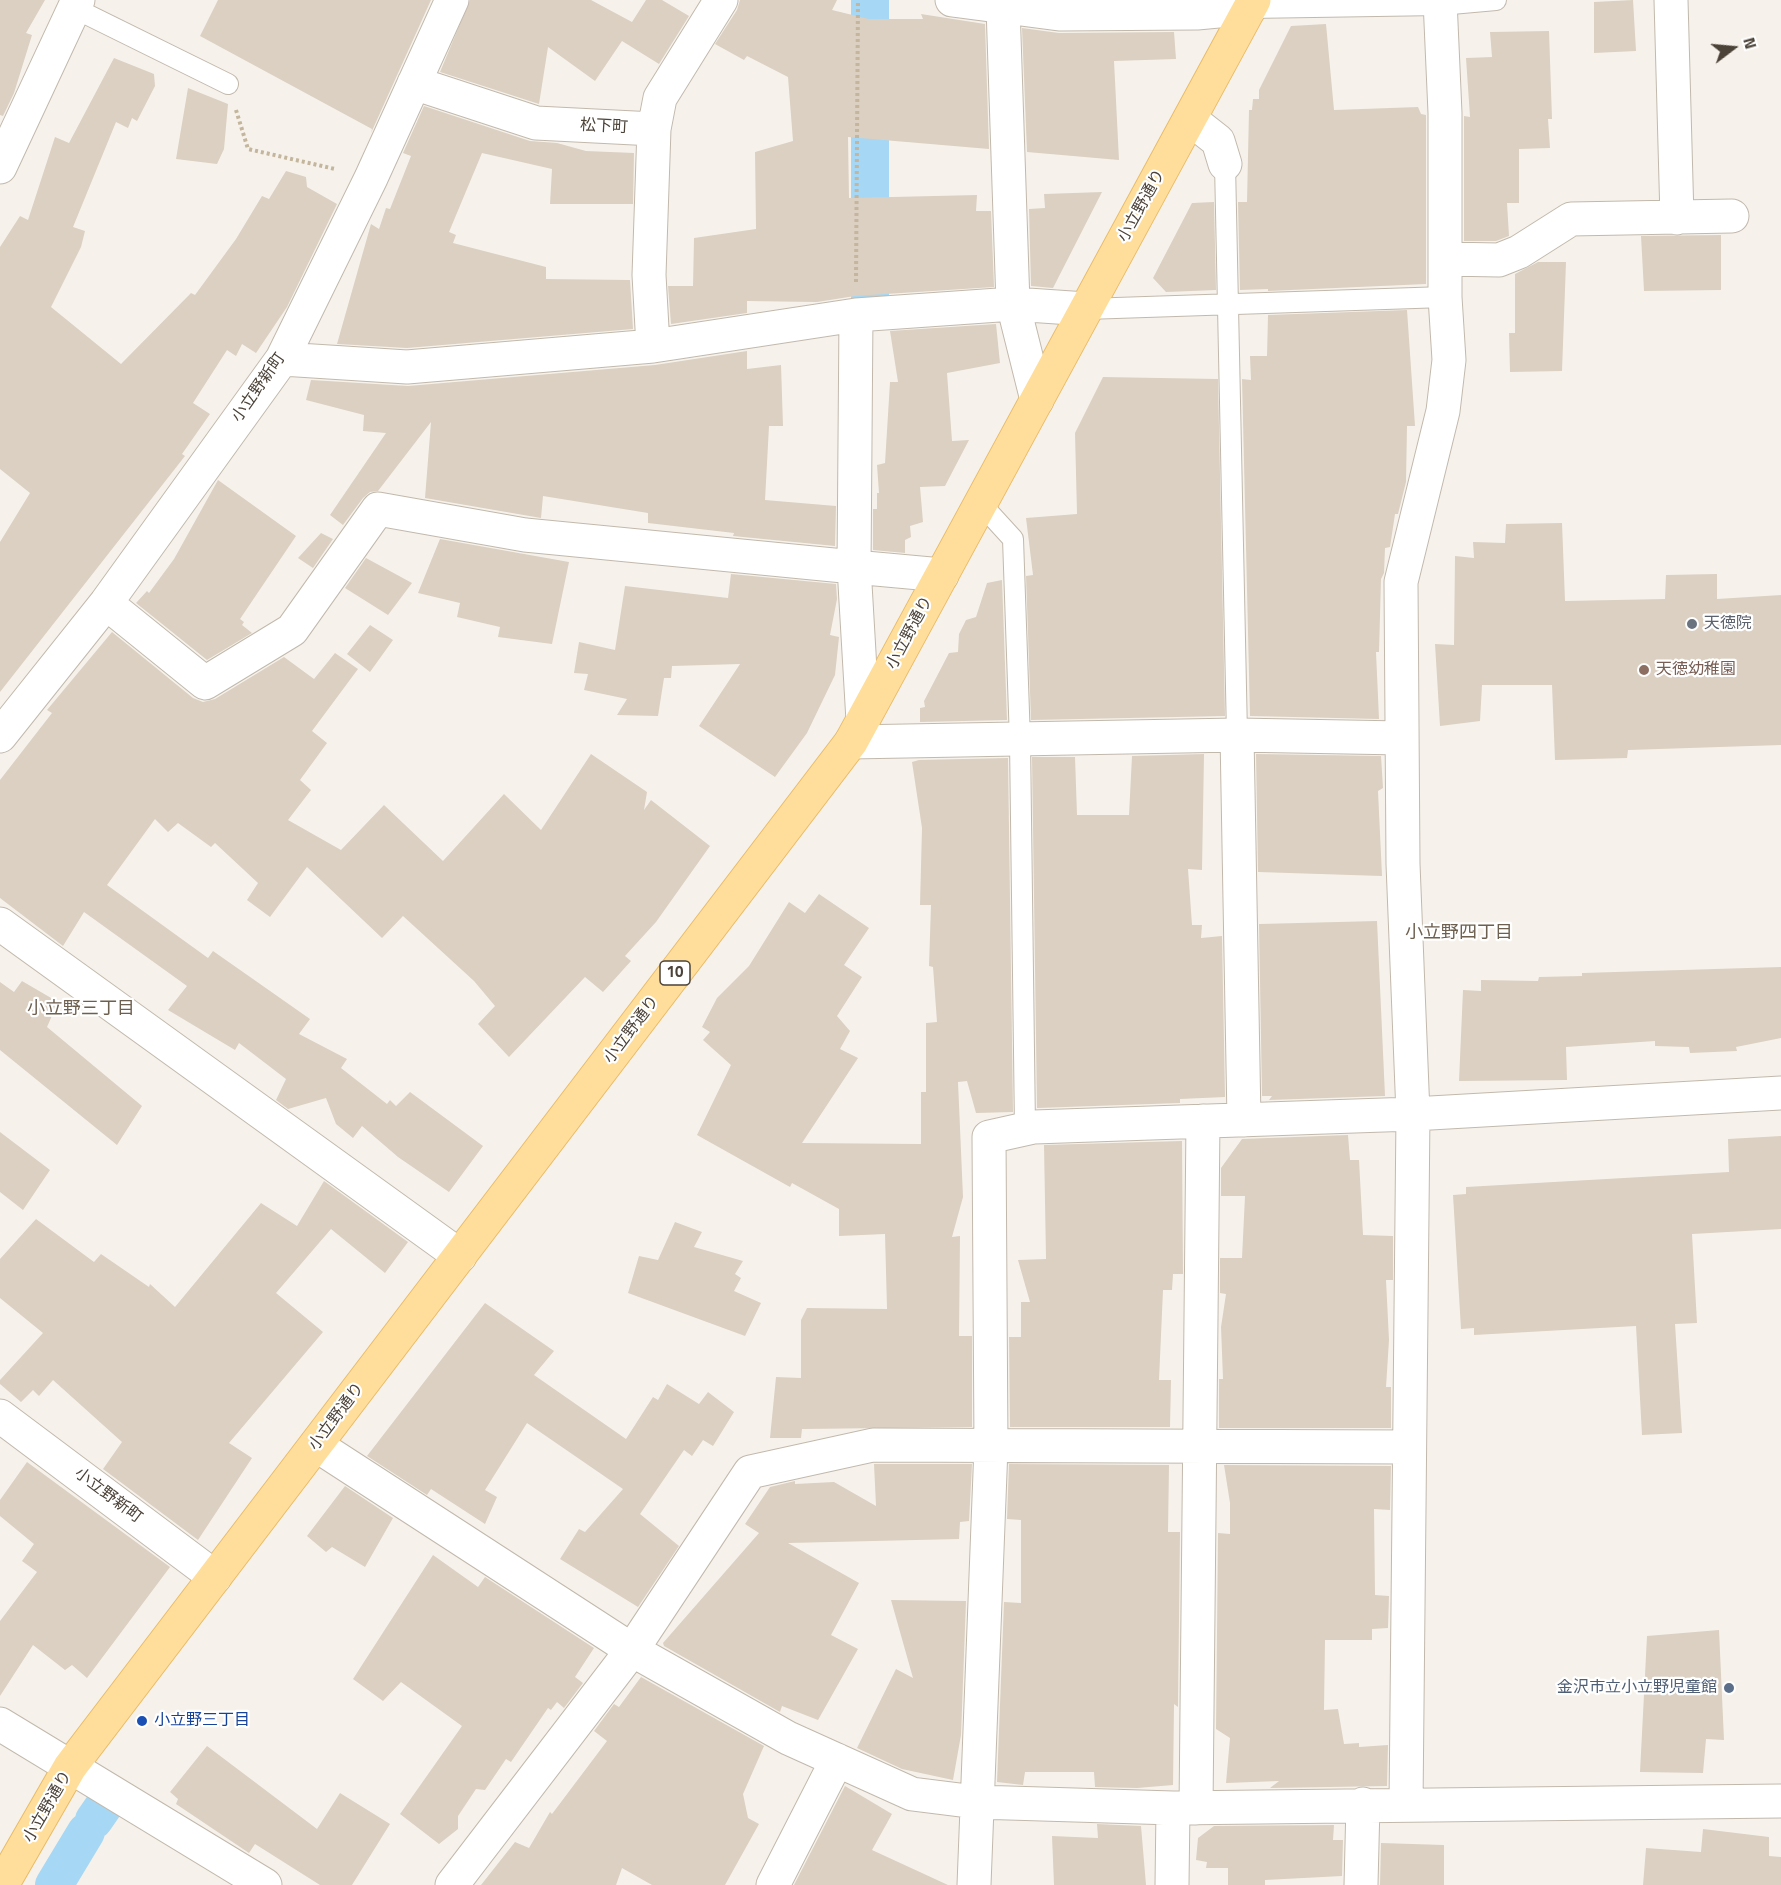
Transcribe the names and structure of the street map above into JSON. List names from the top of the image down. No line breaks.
{"streets":{"main road":["小立野通り","10"],"street":["松下町","小立野新町"]},"crossings":[["松下町","小立野新町"],["小立野通り","小立野新町"]],"districts":["小立野四丁目","小立野三丁目"],"places":["天徳院","天徳幼稚園","金沢市立小立野児童館","小立野三丁目"],"north":"right"}
